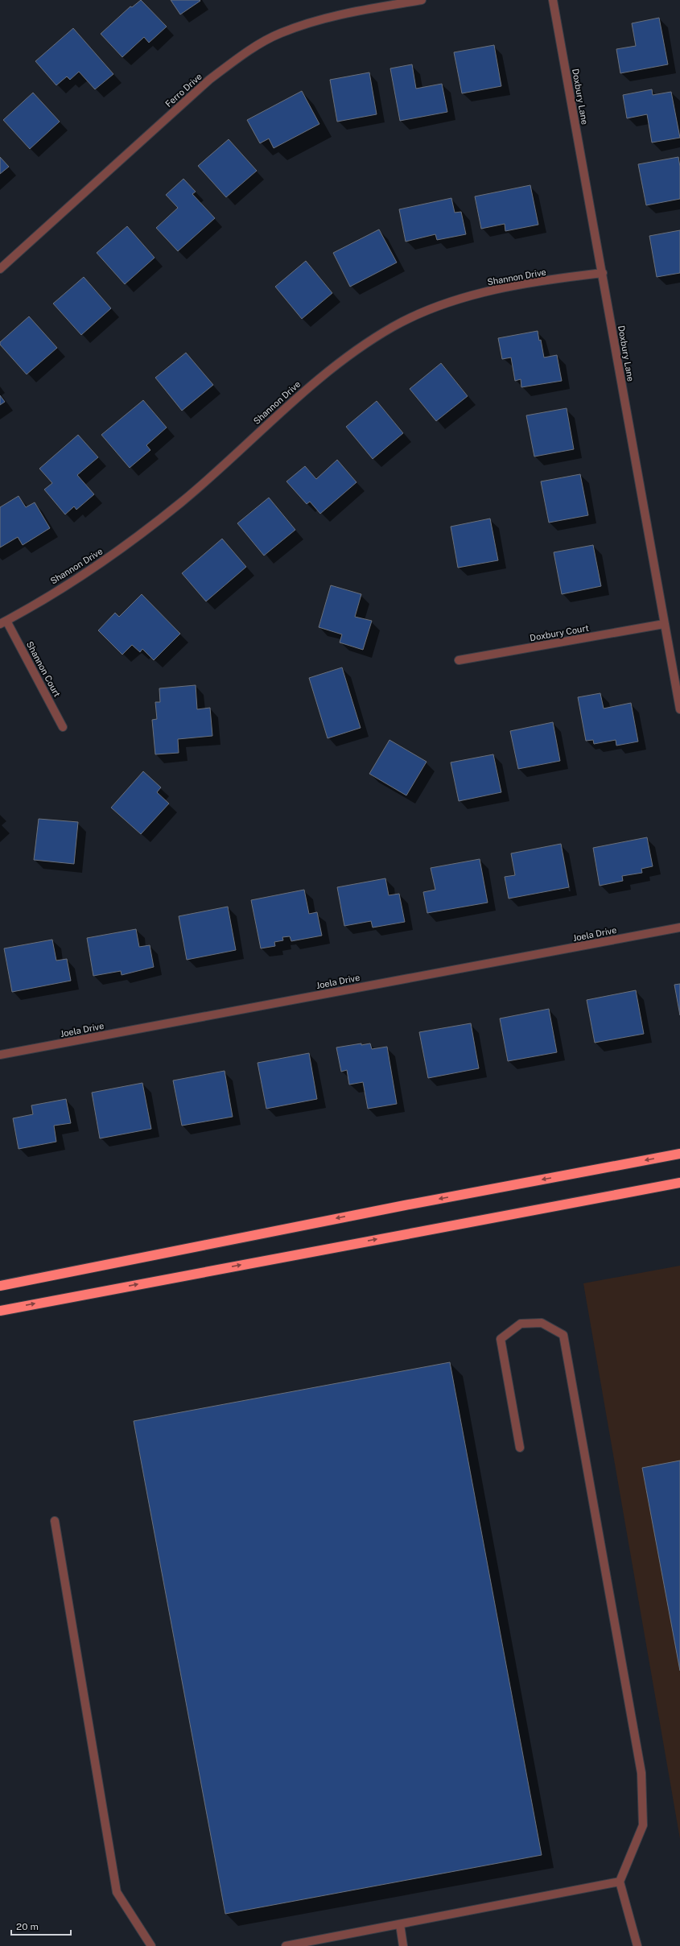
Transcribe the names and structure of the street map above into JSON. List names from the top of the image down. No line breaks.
{"streets":{"street":["Ferro Drive","Doxbury Lane","Shannon Drive","Doxbury Court","Shannon Court","Joela Drive"]},"crossings":[["Doxbury Lane","Shannon Drive"],["Doxbury Lane","Doxbury Court"],["Shannon Drive","Shannon Court"]],"scale_bar":"20 m"}
